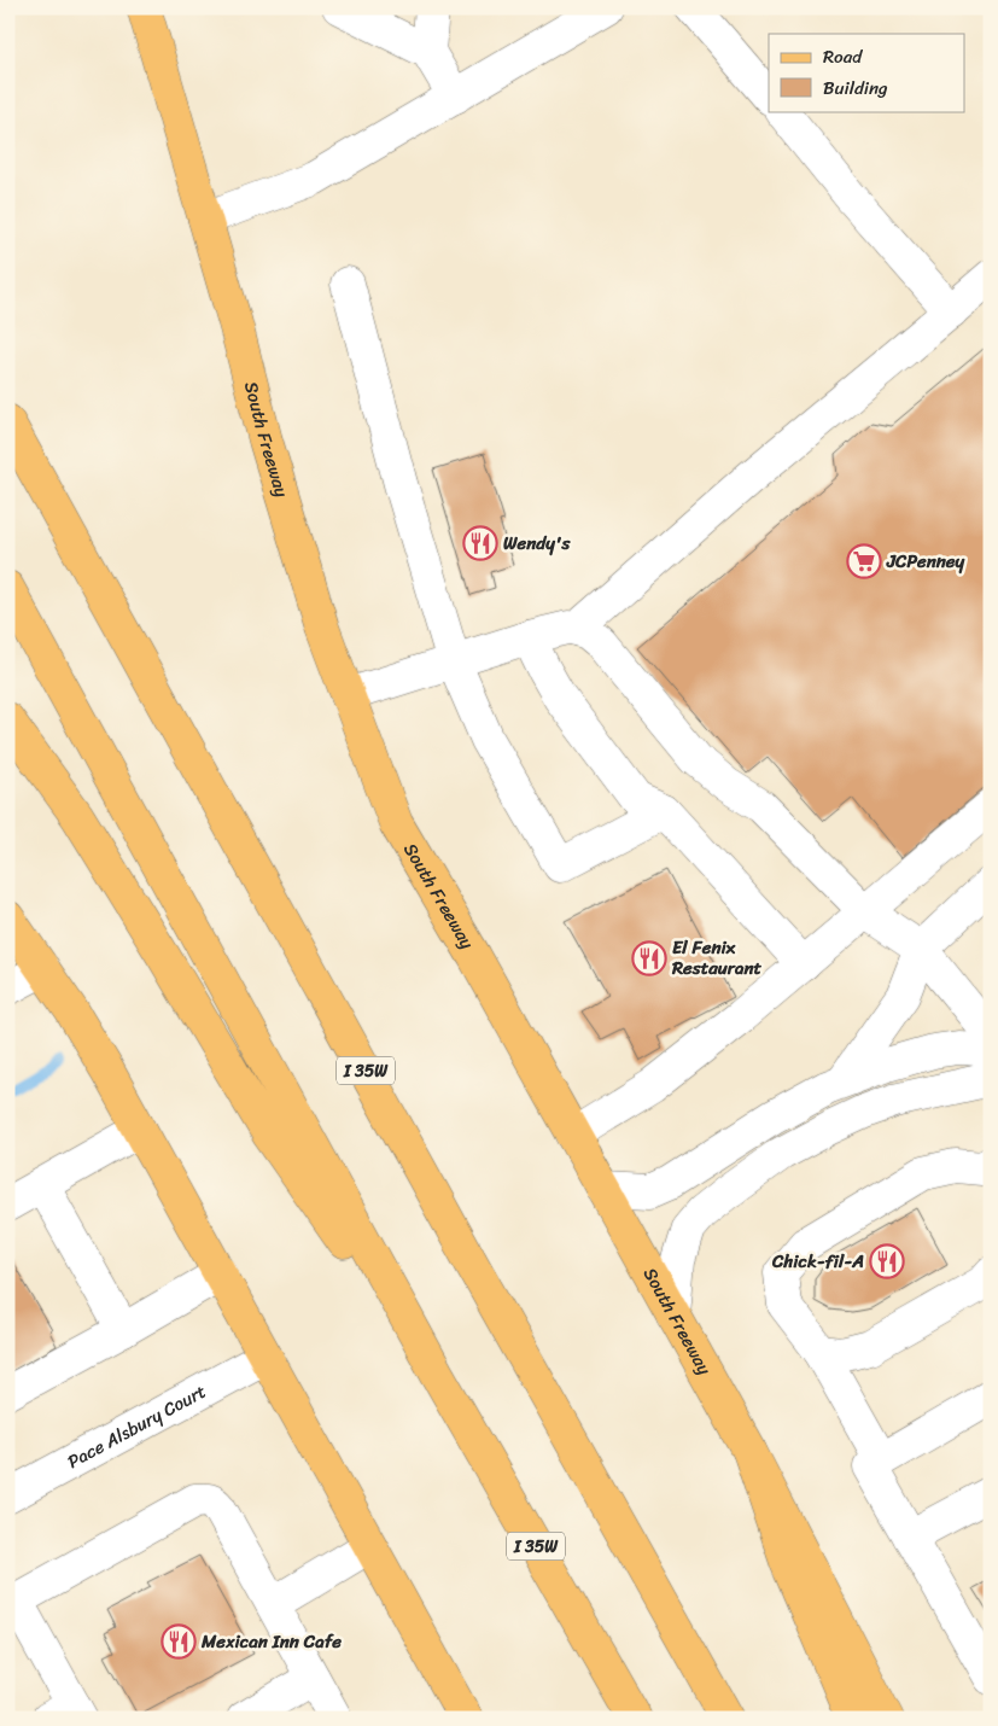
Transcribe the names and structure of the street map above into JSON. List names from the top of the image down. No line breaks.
{"streets":{"main road":["South Freeway","I 35W"],"street":["Pace Alsbury Court"]},"places":{"restaurant":["Wendy's","El Fenix Restaurant","Chick-fil-A","Mexican Inn Cafe"],"supermarket":["JCPenney"]},"legend":["Road","Building"]}
